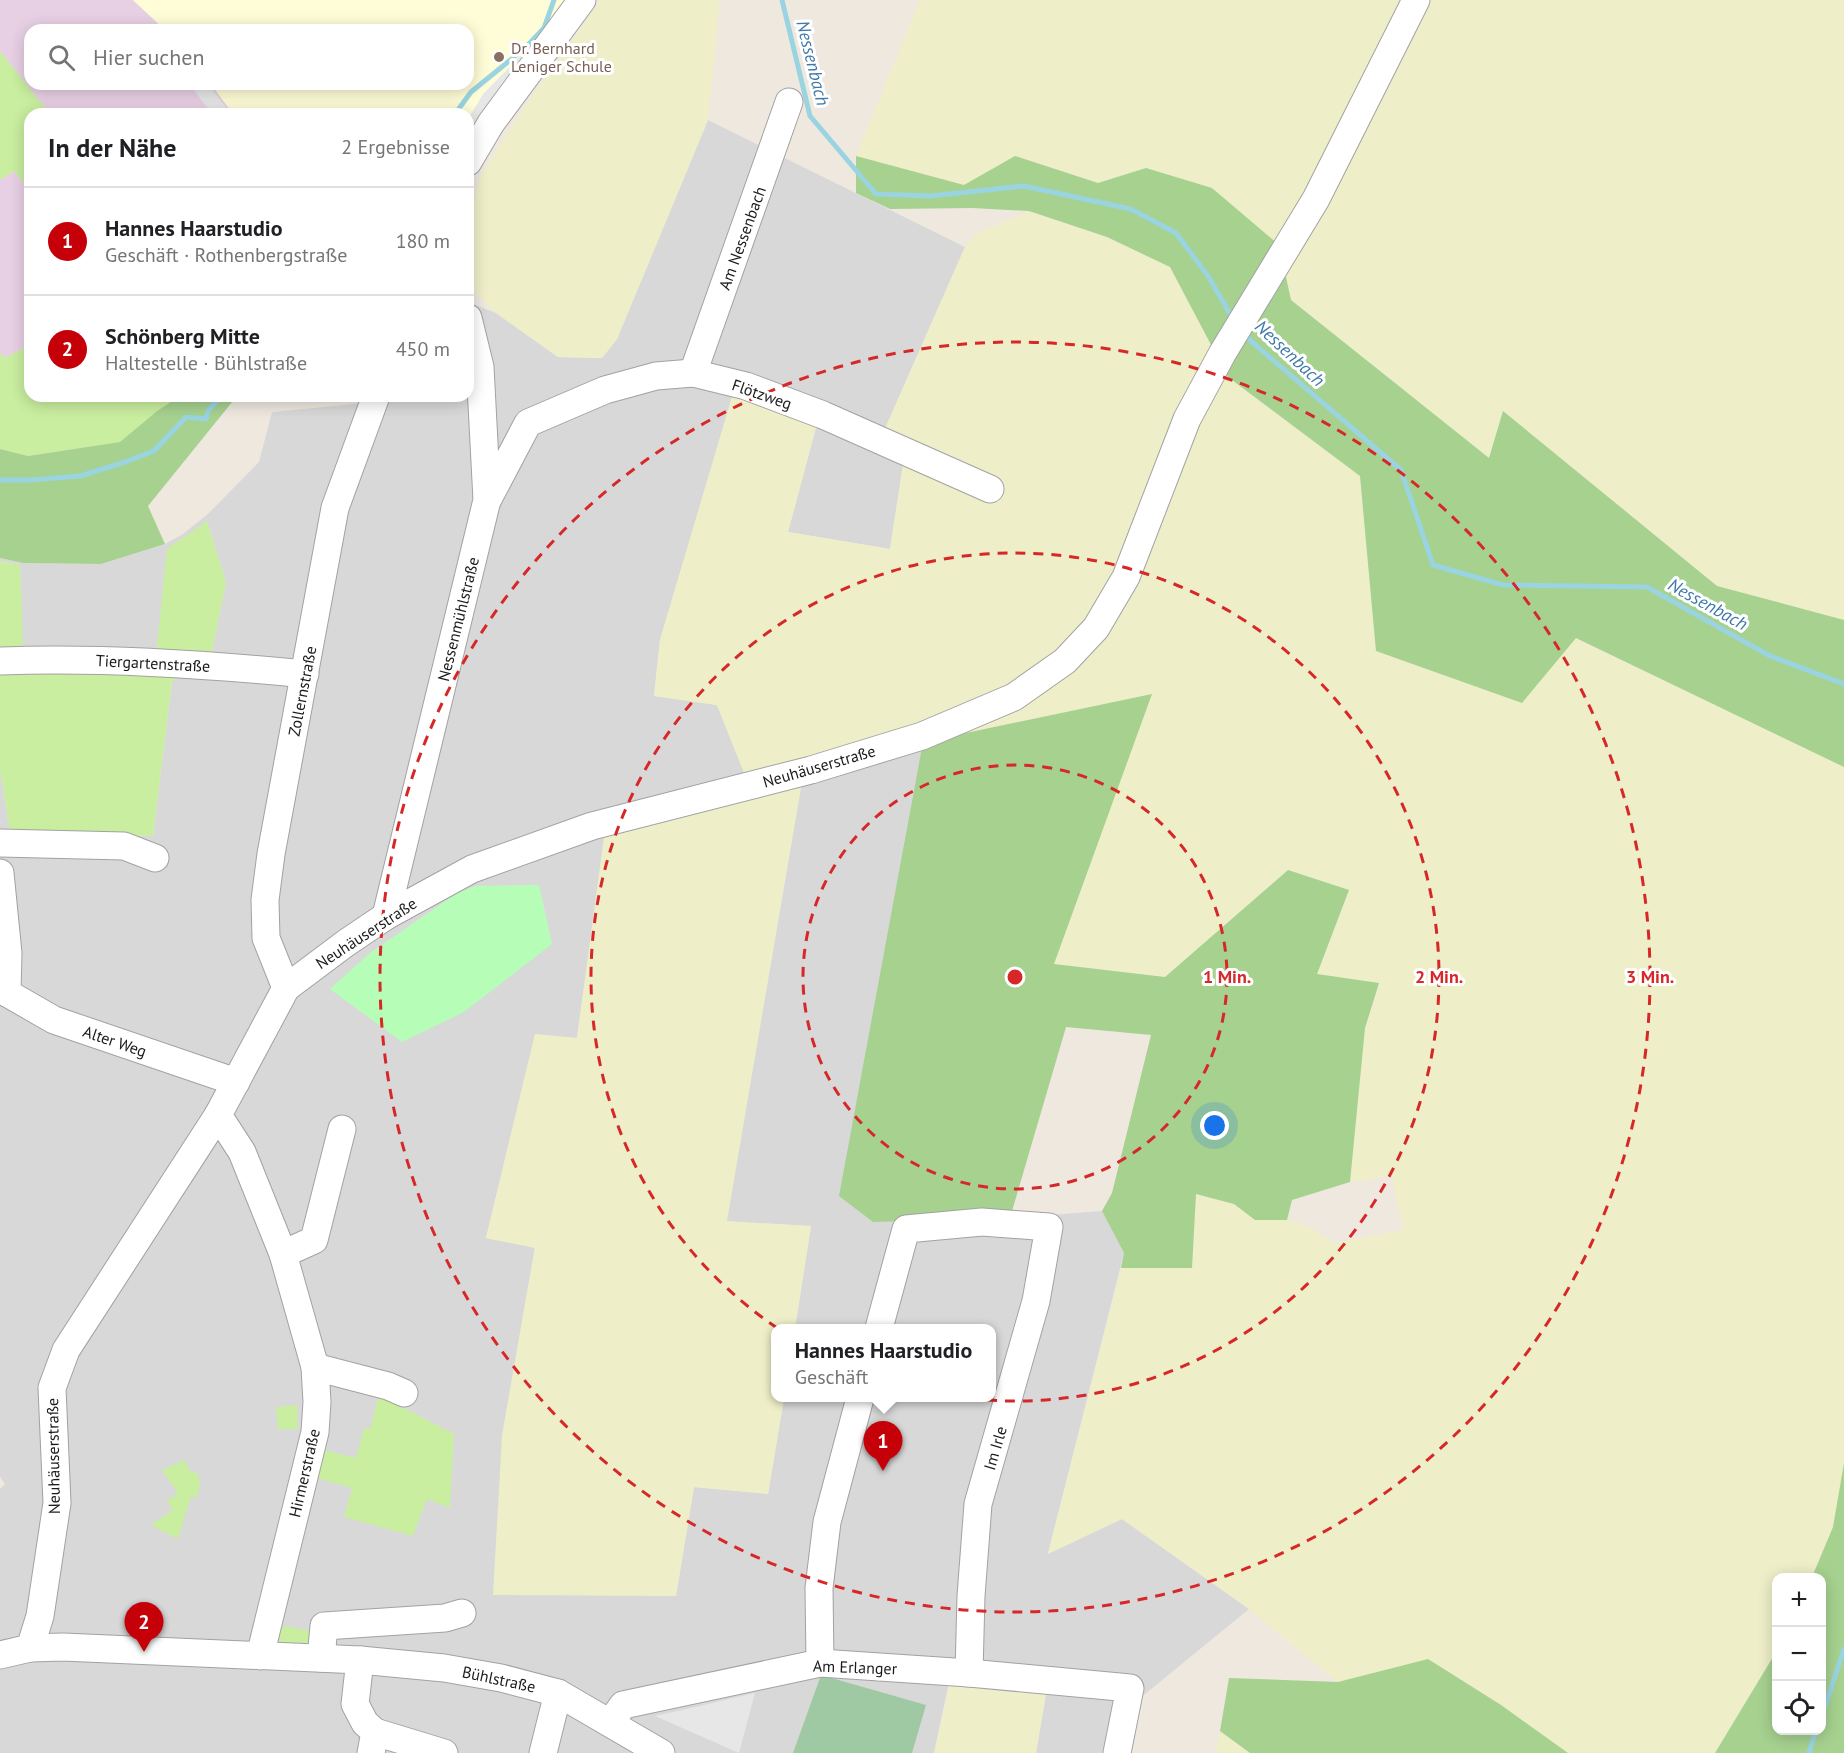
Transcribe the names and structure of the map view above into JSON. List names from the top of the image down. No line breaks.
{"streets":{"street":["Am Nessenbach","Flötzweg","Nessenmühlstraße","Tiergartenstraße","Zollernstraße","Neuhäuserstraße","Alter Weg","Im Irle","Hirmerstraße","Am Erlanger","Bühlstraße"]},"crossings":[["Am Nessenbach","Flötzweg"],["Flötzweg","Nessenmühlstraße"],["Nessenmühlstraße","Neuhäuserstraße"],["Tiergartenstraße","Zollernstraße"],["Zollernstraße","Neuhäuserstraße"],["Neuhäuserstraße","Alter Weg"],["Neuhäuserstraße","Hirmerstraße"],["Neuhäuserstraße","Bühlstraße"],["Im Irle","Am Erlanger"],["Hirmerstraße","Bühlstraße"],["Am Erlanger","Bühlstraße"]],"water":["Nessenbach"],"places":["Dr. Bernhard Leniger Schule"],"page":{"search":"Hier suchen","heading":["In der Nähe","2 Ergebnisse"],"list":[{"mark":"1","name":"Hannes Haarstudio","note":"Geschäft · Rothenbergstraße","value":"180 m"},{"mark":"2","name":"Schönberg Mitte","note":"Haltestelle · Bühlstraße","value":"450 m"}],"popup":["Hannes Haarstudio","Geschäft"],"pins":["1","2"],"map_buttons":["+","−"]},"rings":["1 Min.","2 Min.","3 Min."]}
